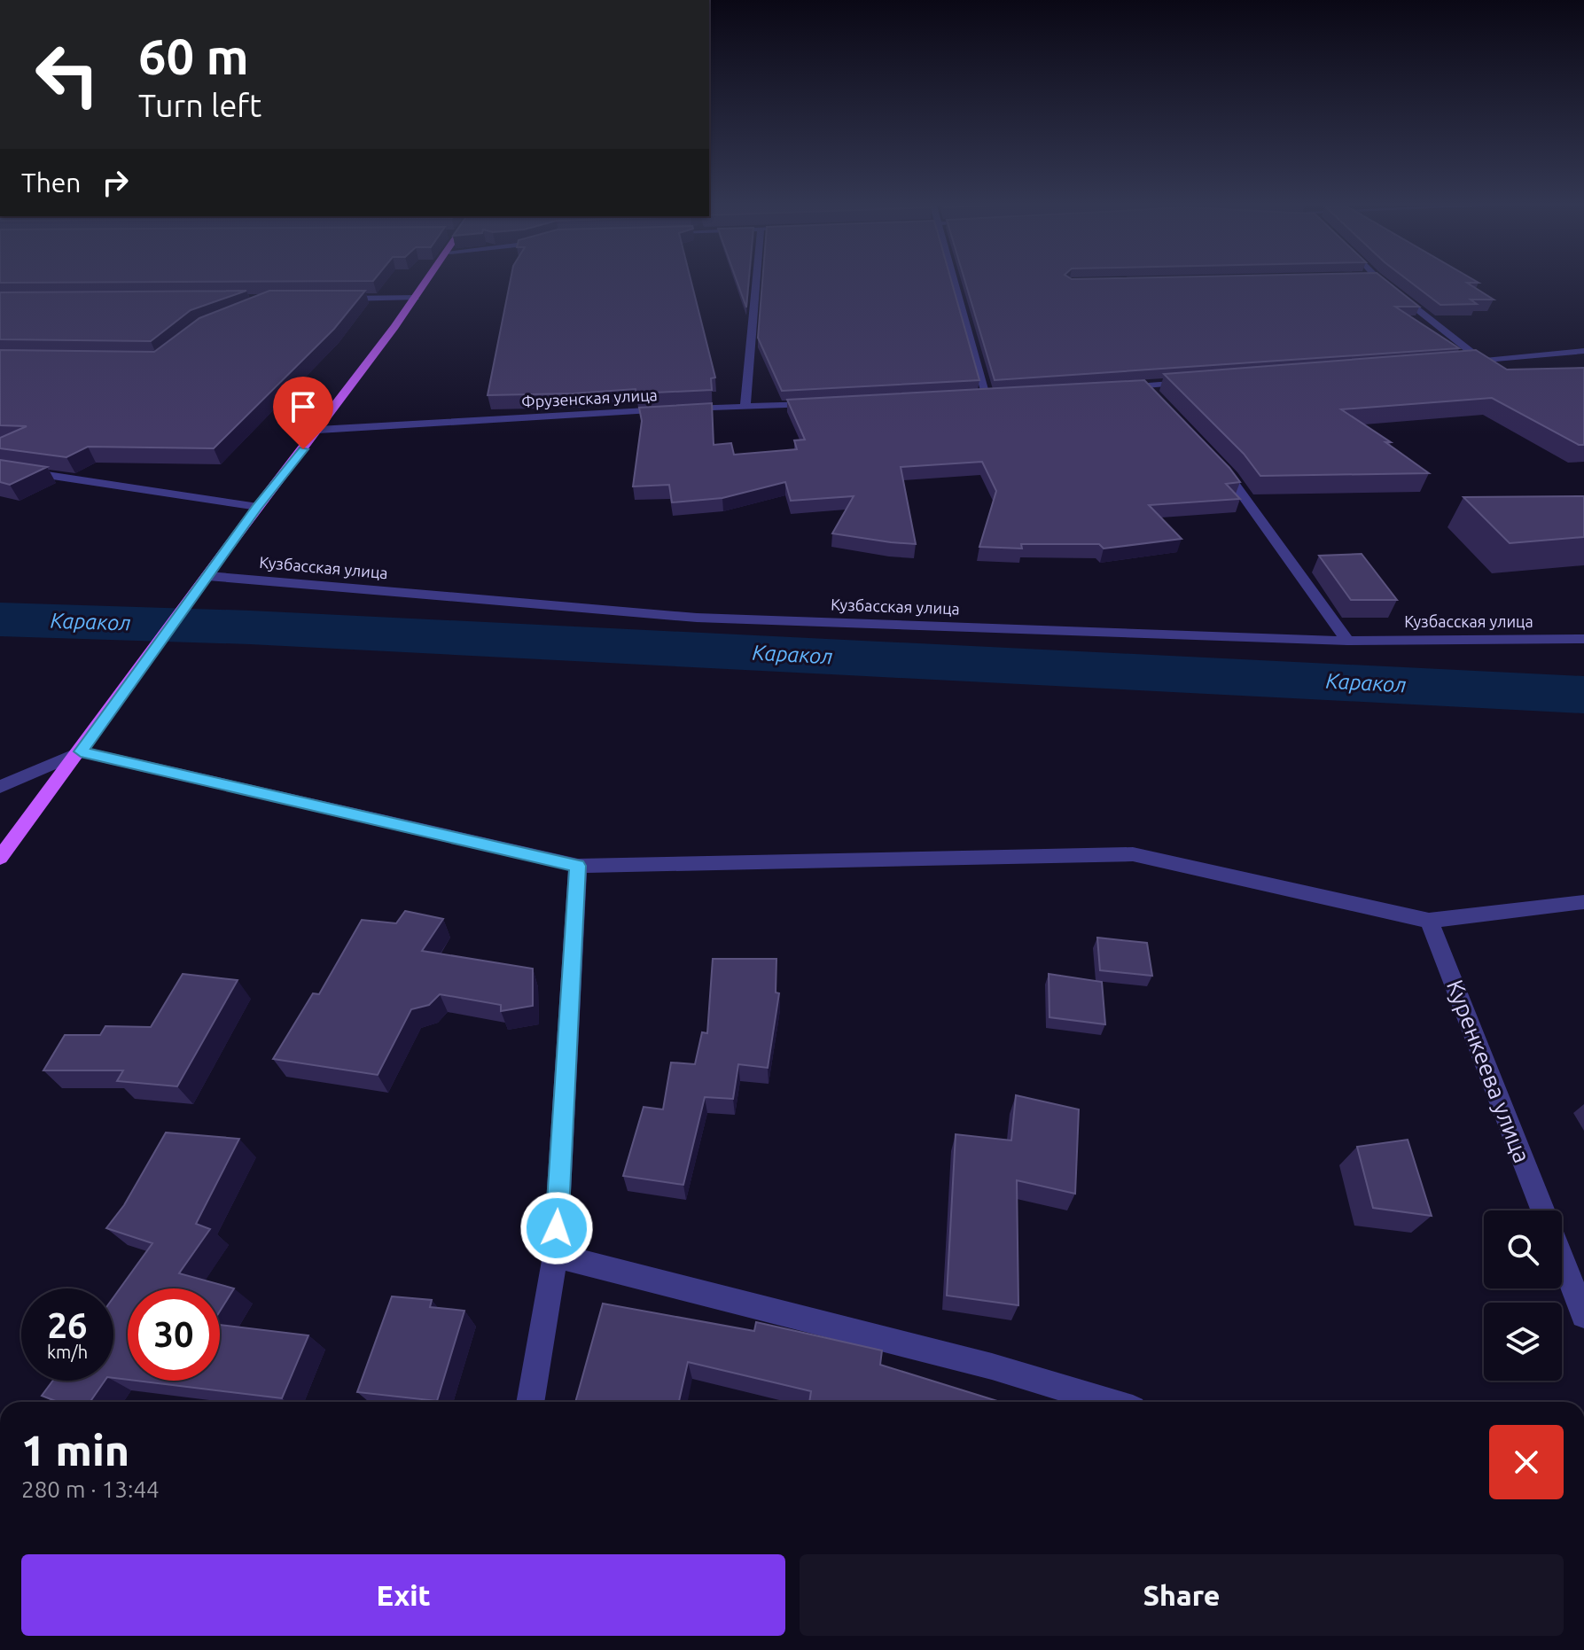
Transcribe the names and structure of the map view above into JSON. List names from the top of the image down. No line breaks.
{"streets":{"street":["Фрузенская улица","Кузбасская улица","Куренкеева улица"]},"water":["Каракол"],"page":{"turn":["60 m","Turn left"],"then":"Then","speed":"26 km/h","limit":"30","heading":["1 min","280 m · 13:44"],"buttons":["Exit","Share"]}}
